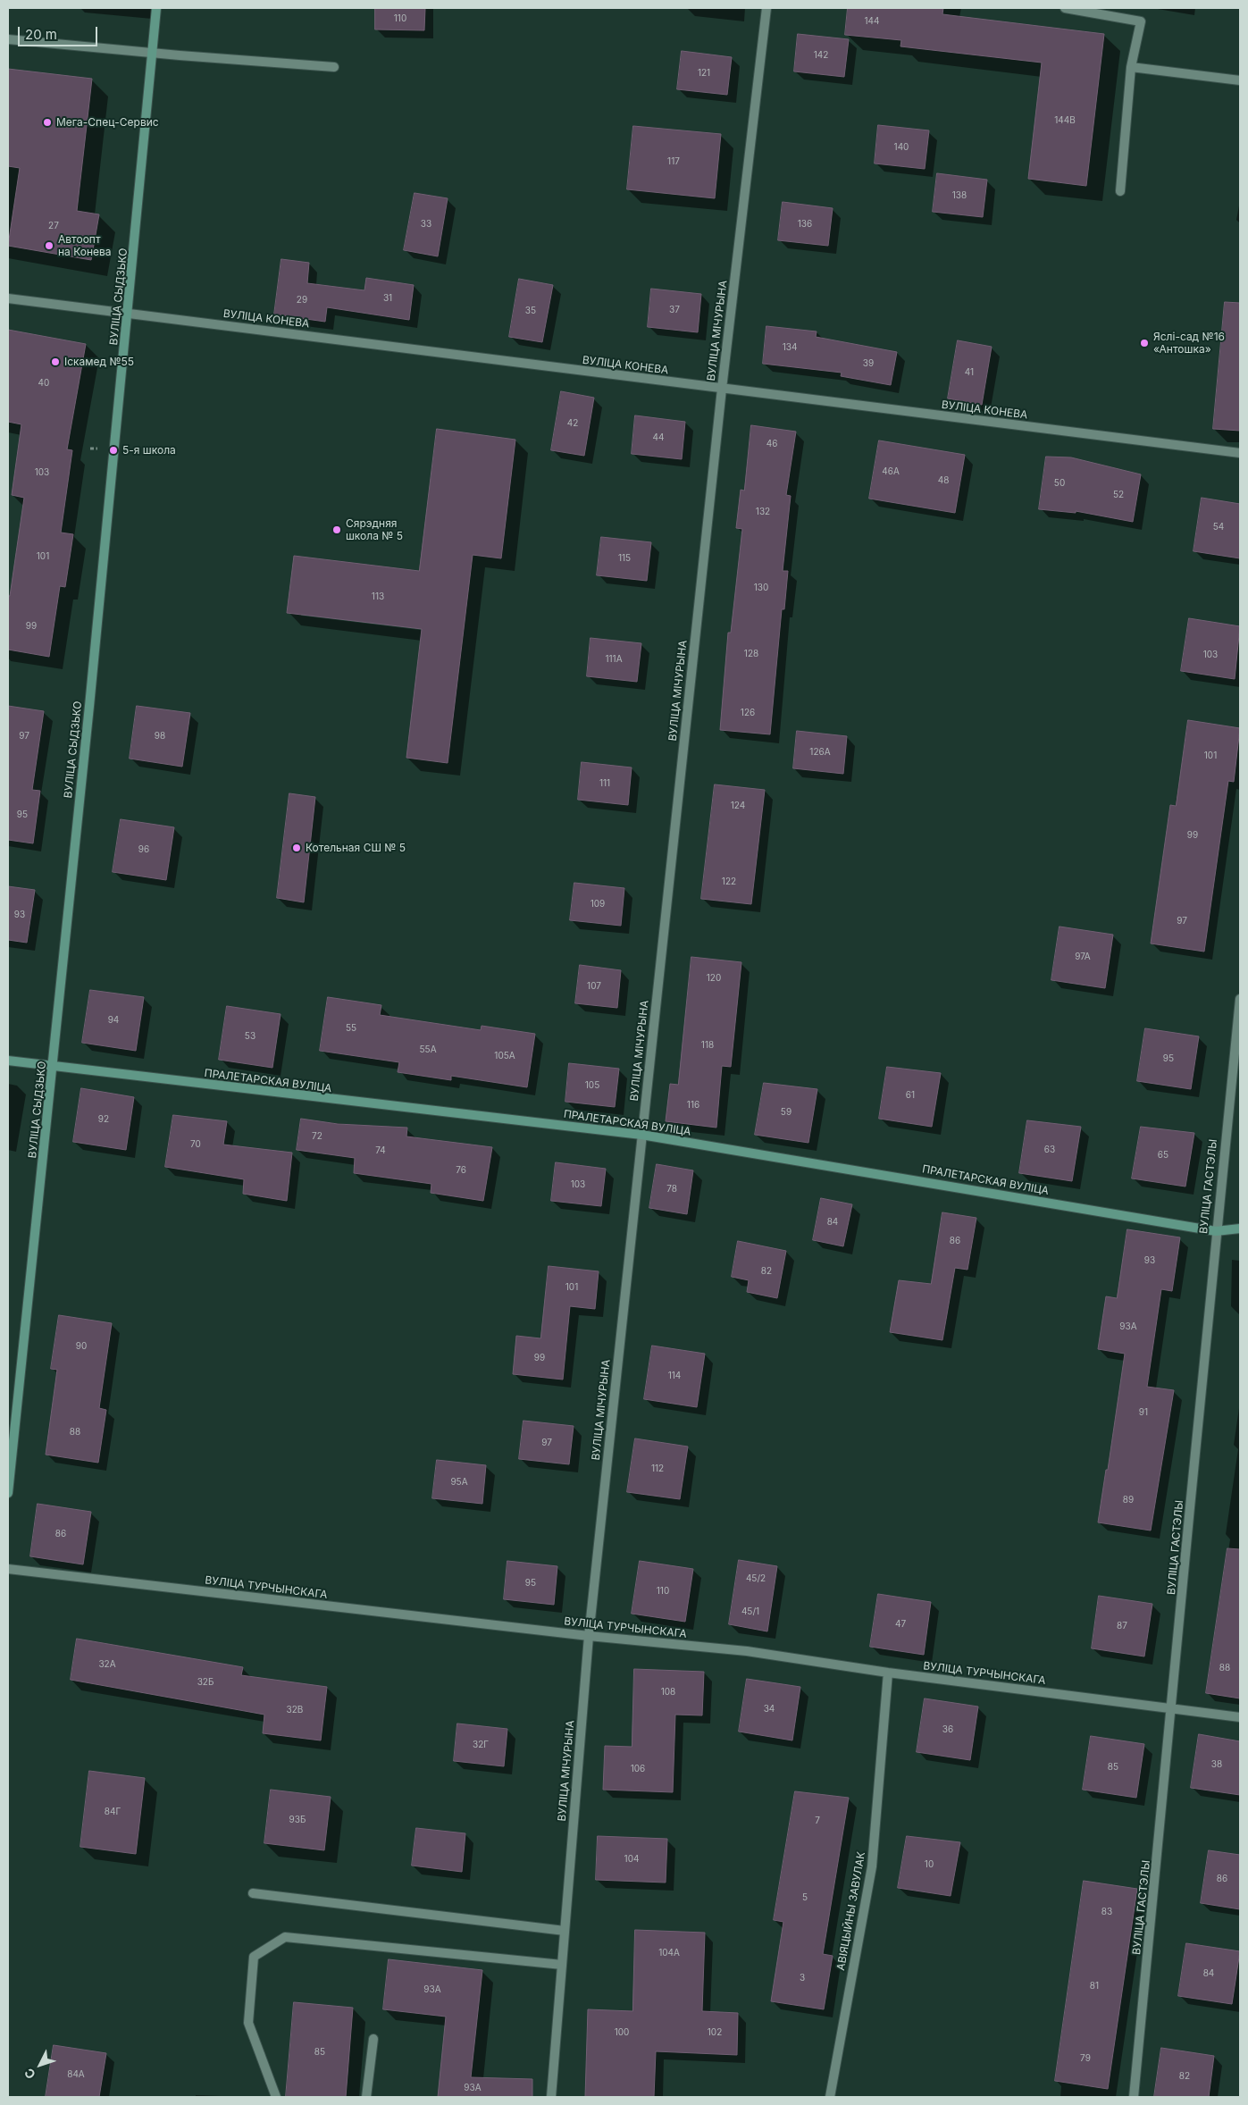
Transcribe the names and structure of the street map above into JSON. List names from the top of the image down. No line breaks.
{"streets":{"street":["ВУЛІЦА СЫДЗЬКО","ВУЛІЦА КОНЕВА","ВУЛІЦА МІЧУРЫНА","ПРАЛЕТАРСКАЯ ВУЛІЦА","ВУЛІЦА ГАСТЭЛЫ","ВУЛІЦА ТУРЧЫНСКАГА","АВІЯЦЫЙНЫ ЗАВУЛАК"]},"crossings":[["ВУЛІЦА СЫДЗЬКО","ВУЛІЦА КОНЕВА"],["ВУЛІЦА СЫДЗЬКО","ПРАЛЕТАРСКАЯ ВУЛІЦА"],["ВУЛІЦА КОНЕВА","ВУЛІЦА МІЧУРЫНА"],["ВУЛІЦА МІЧУРЫНА","ПРАЛЕТАРСКАЯ ВУЛІЦА"],["ВУЛІЦА МІЧУРЫНА","ВУЛІЦА ТУРЧЫНСКАГА"],["ПРАЛЕТАРСКАЯ ВУЛІЦА","ВУЛІЦА ГАСТЭЛЫ"],["ВУЛІЦА ГАСТЭЛЫ","ВУЛІЦА ТУРЧЫНСКАГА"],["ВУЛІЦА ТУРЧЫНСКАГА","АВІЯЦЫЙНЫ ЗАВУЛАК"]],"places":["Мега-Спец-Сервис","Автоопт на Конева","Яслі-сад №16 «Антошка»","Іскамед №55","5-я школа","Сярэдняя школа № 5","Котельная СШ № 5"],"house_numbers":["110","144","142","121","144В","140","117","138","33","136","27","31","29","37","35","134","39","41","40","42","44","46","46А","103","48","50","52","132","54","101","115","130","113","99","128","103","111А","126","97","98","126А","101","111","124","95","99","96","122","109","93","97","97А","120","107","94","55","53","118","55А","105А","95","105","61","116","59","92","72","70","63","74","65","76","103","78","84","86","93","82","101","93А","90","99","114","91","88","97","112","95А","89","86","45/2","95","110","45/1","47","87","32А","88","32Б","108","34","32В","36","32Г","38","85","106","84Г","93Б","7","104","10","86","5","83","104А","84","3","81","93А","100","102","85","79","84А","82","93А"],"scale_bar":"20 m","north":"bottom left"}
